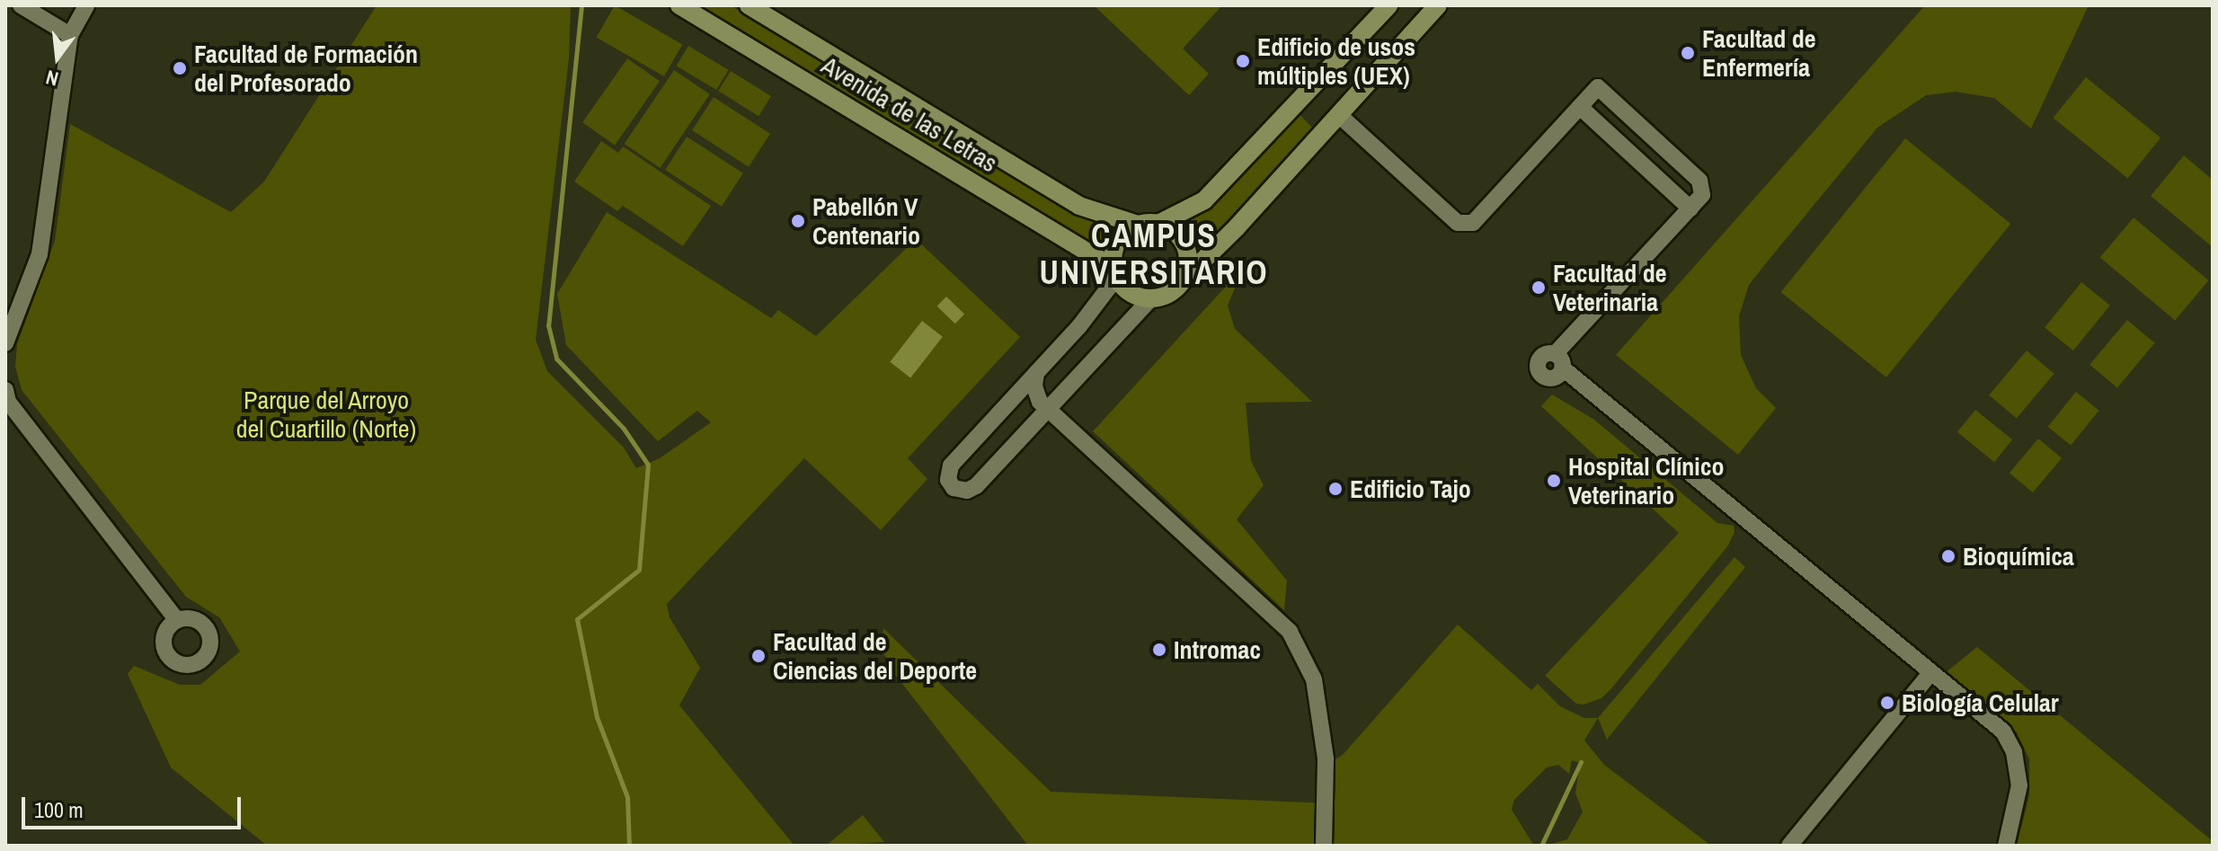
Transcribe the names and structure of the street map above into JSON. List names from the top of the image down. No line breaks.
{"streets":{"main road":["Avenida de las Letras"]},"districts":["CAMPUS UNIVERSITARIO"],"parks":["Parque del Arroyo del Cuartillo (Norte)"],"places":["Facultad de Enfermería","Edificio de usos múltiples (UEX)","Facultad de Formación del Profesorado","Pabellón V Centenario","Facultad de Veterinaria","Hospital Clínico Veterinario","Edificio Tajo","Bioquímica","Intromac","Facultad de Ciencias del Deporte","Biología Celular"],"scale_bar":"100 m","north":"bottom"}
